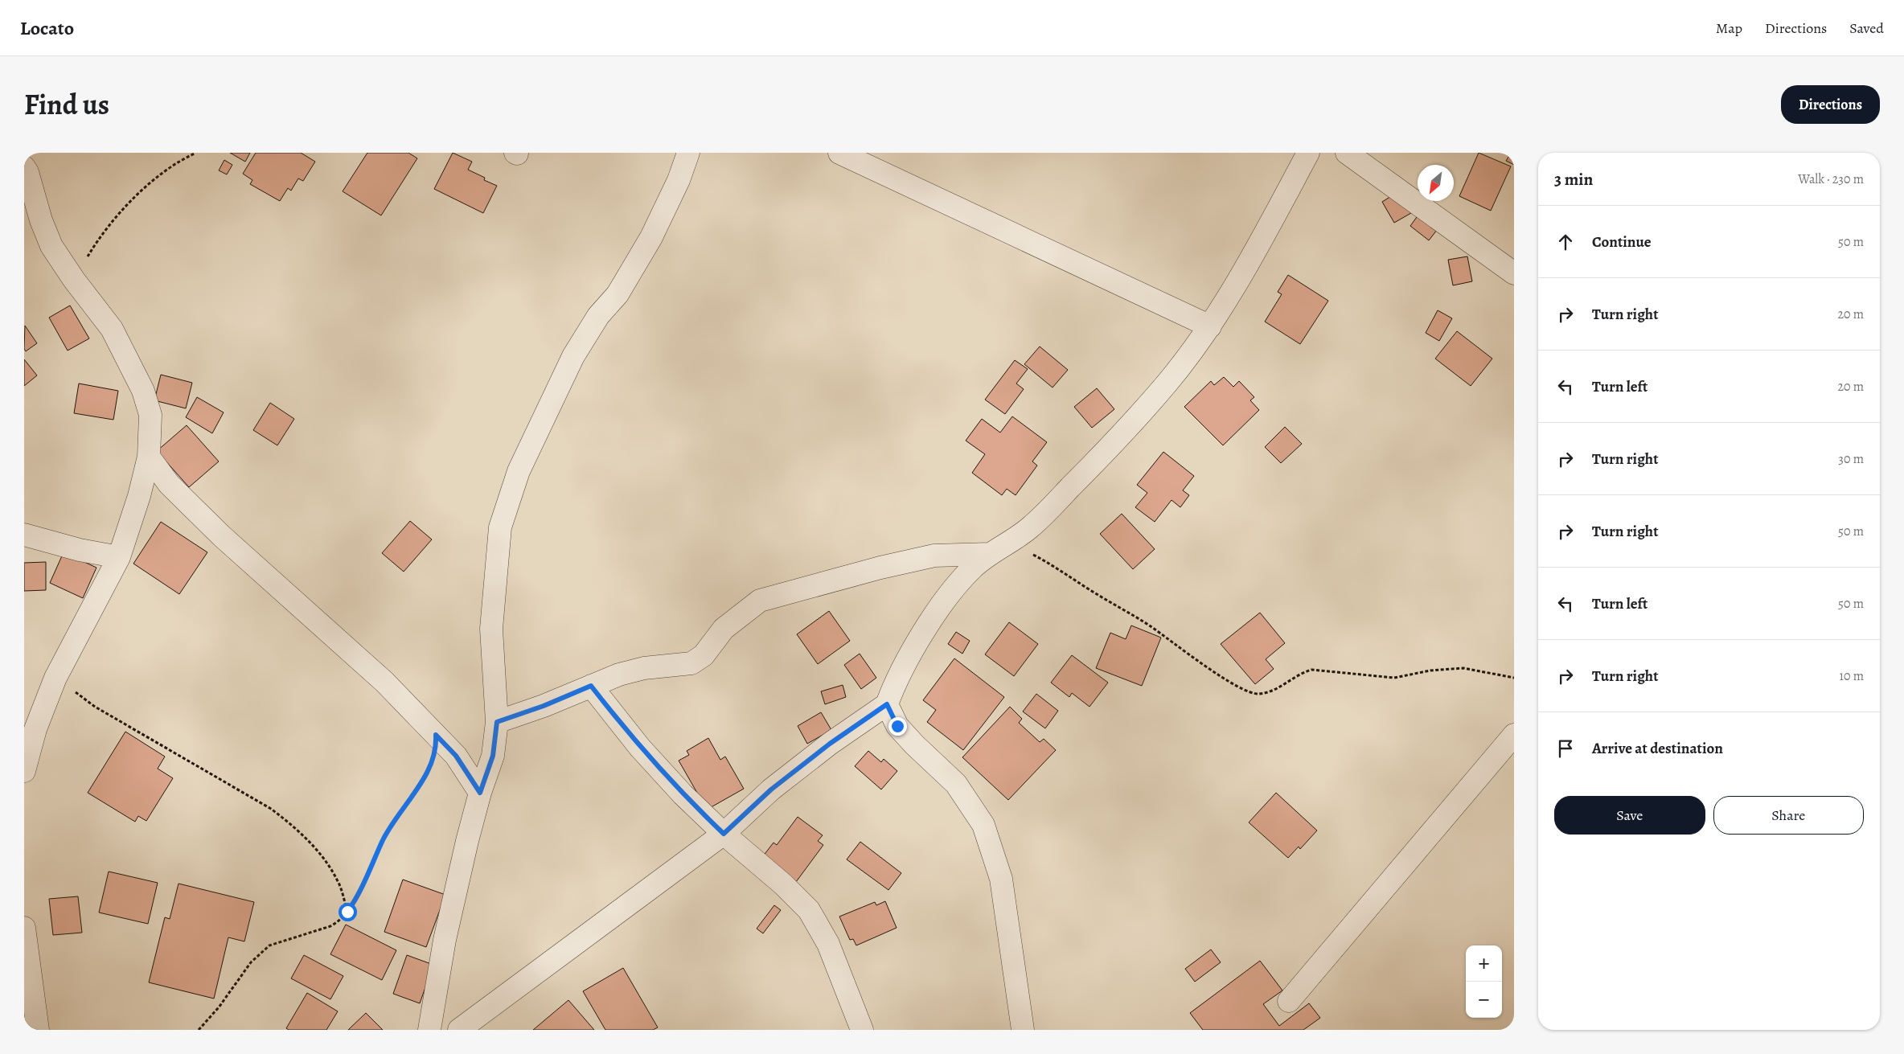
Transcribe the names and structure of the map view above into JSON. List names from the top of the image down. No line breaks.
{"north":"bottom left","page":{"header":"Locato","nav":["Map","Directions","Saved"],"title":"Find us","buttons":["Directions",["Save","Share"]],"heading":["3 min","Walk · 230 m"],"list":[["Continue","50 m"],["Turn right","20 m"],["Turn left","20 m"],["Turn right","30 m"],["Turn right","50 m"],["Turn left","50 m"],["Turn right","10 m"],"Arrive at destination"],"map_buttons":["+","−"]}}
